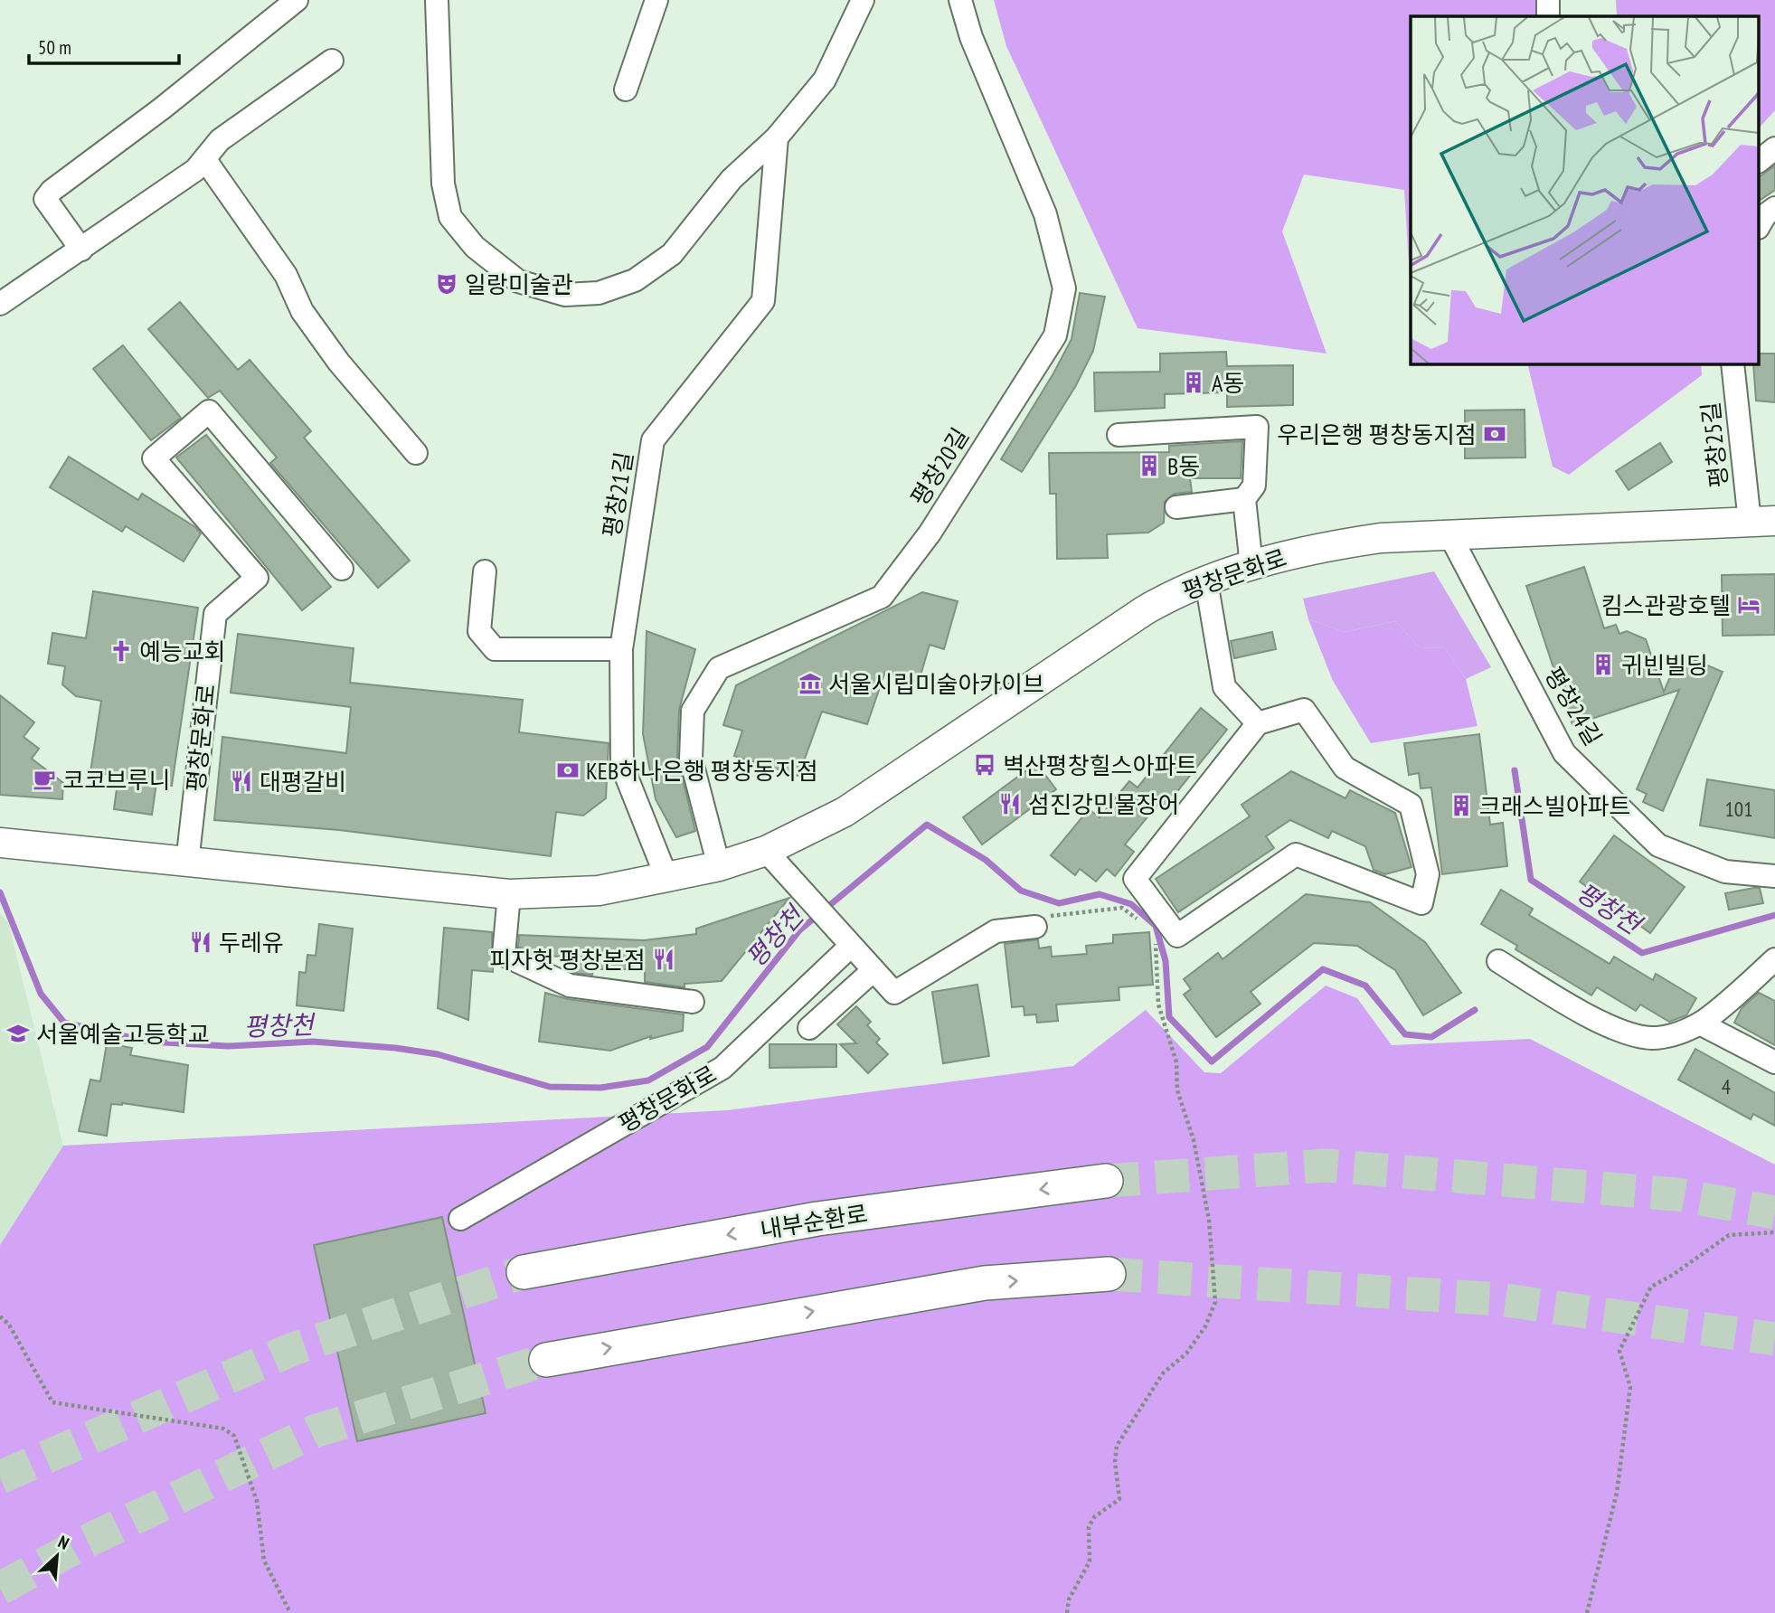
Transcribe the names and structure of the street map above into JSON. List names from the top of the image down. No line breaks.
{"streets":{"highway":["내부순환로"],"main road":["평창문화로"],"street":["평창25길","평창20길","평창21길","평창24길"]},"crossings":[["평창25길","평창문화로"],["평창20길","평창문화로"],["평창21길","평창문화로"],["평창문화로","평창24길"]],"water":["평창천"],"places":{"theatre":["일랑미술관"],"building":["A동","B동","귀빈빌딩","크래스빌아파트"],"bank":["우리은행 평창동지점","KEB하나은행 평창동지점"],"hotel":["킴스관광호텔"],"church":["예능교회"],"museum":["서울시립미술아카이브"],"bus stop":["벽산평창힐스아파트"],"cafe":["코코브루니"],"restaurant":["대평갈비","섬진강민물장어","두레유","피자헛 평창본점"],"school or university":["서울예술고등학교"]},"house_numbers":["101","4"],"scale_bar":"50 m","north":"top right"}
